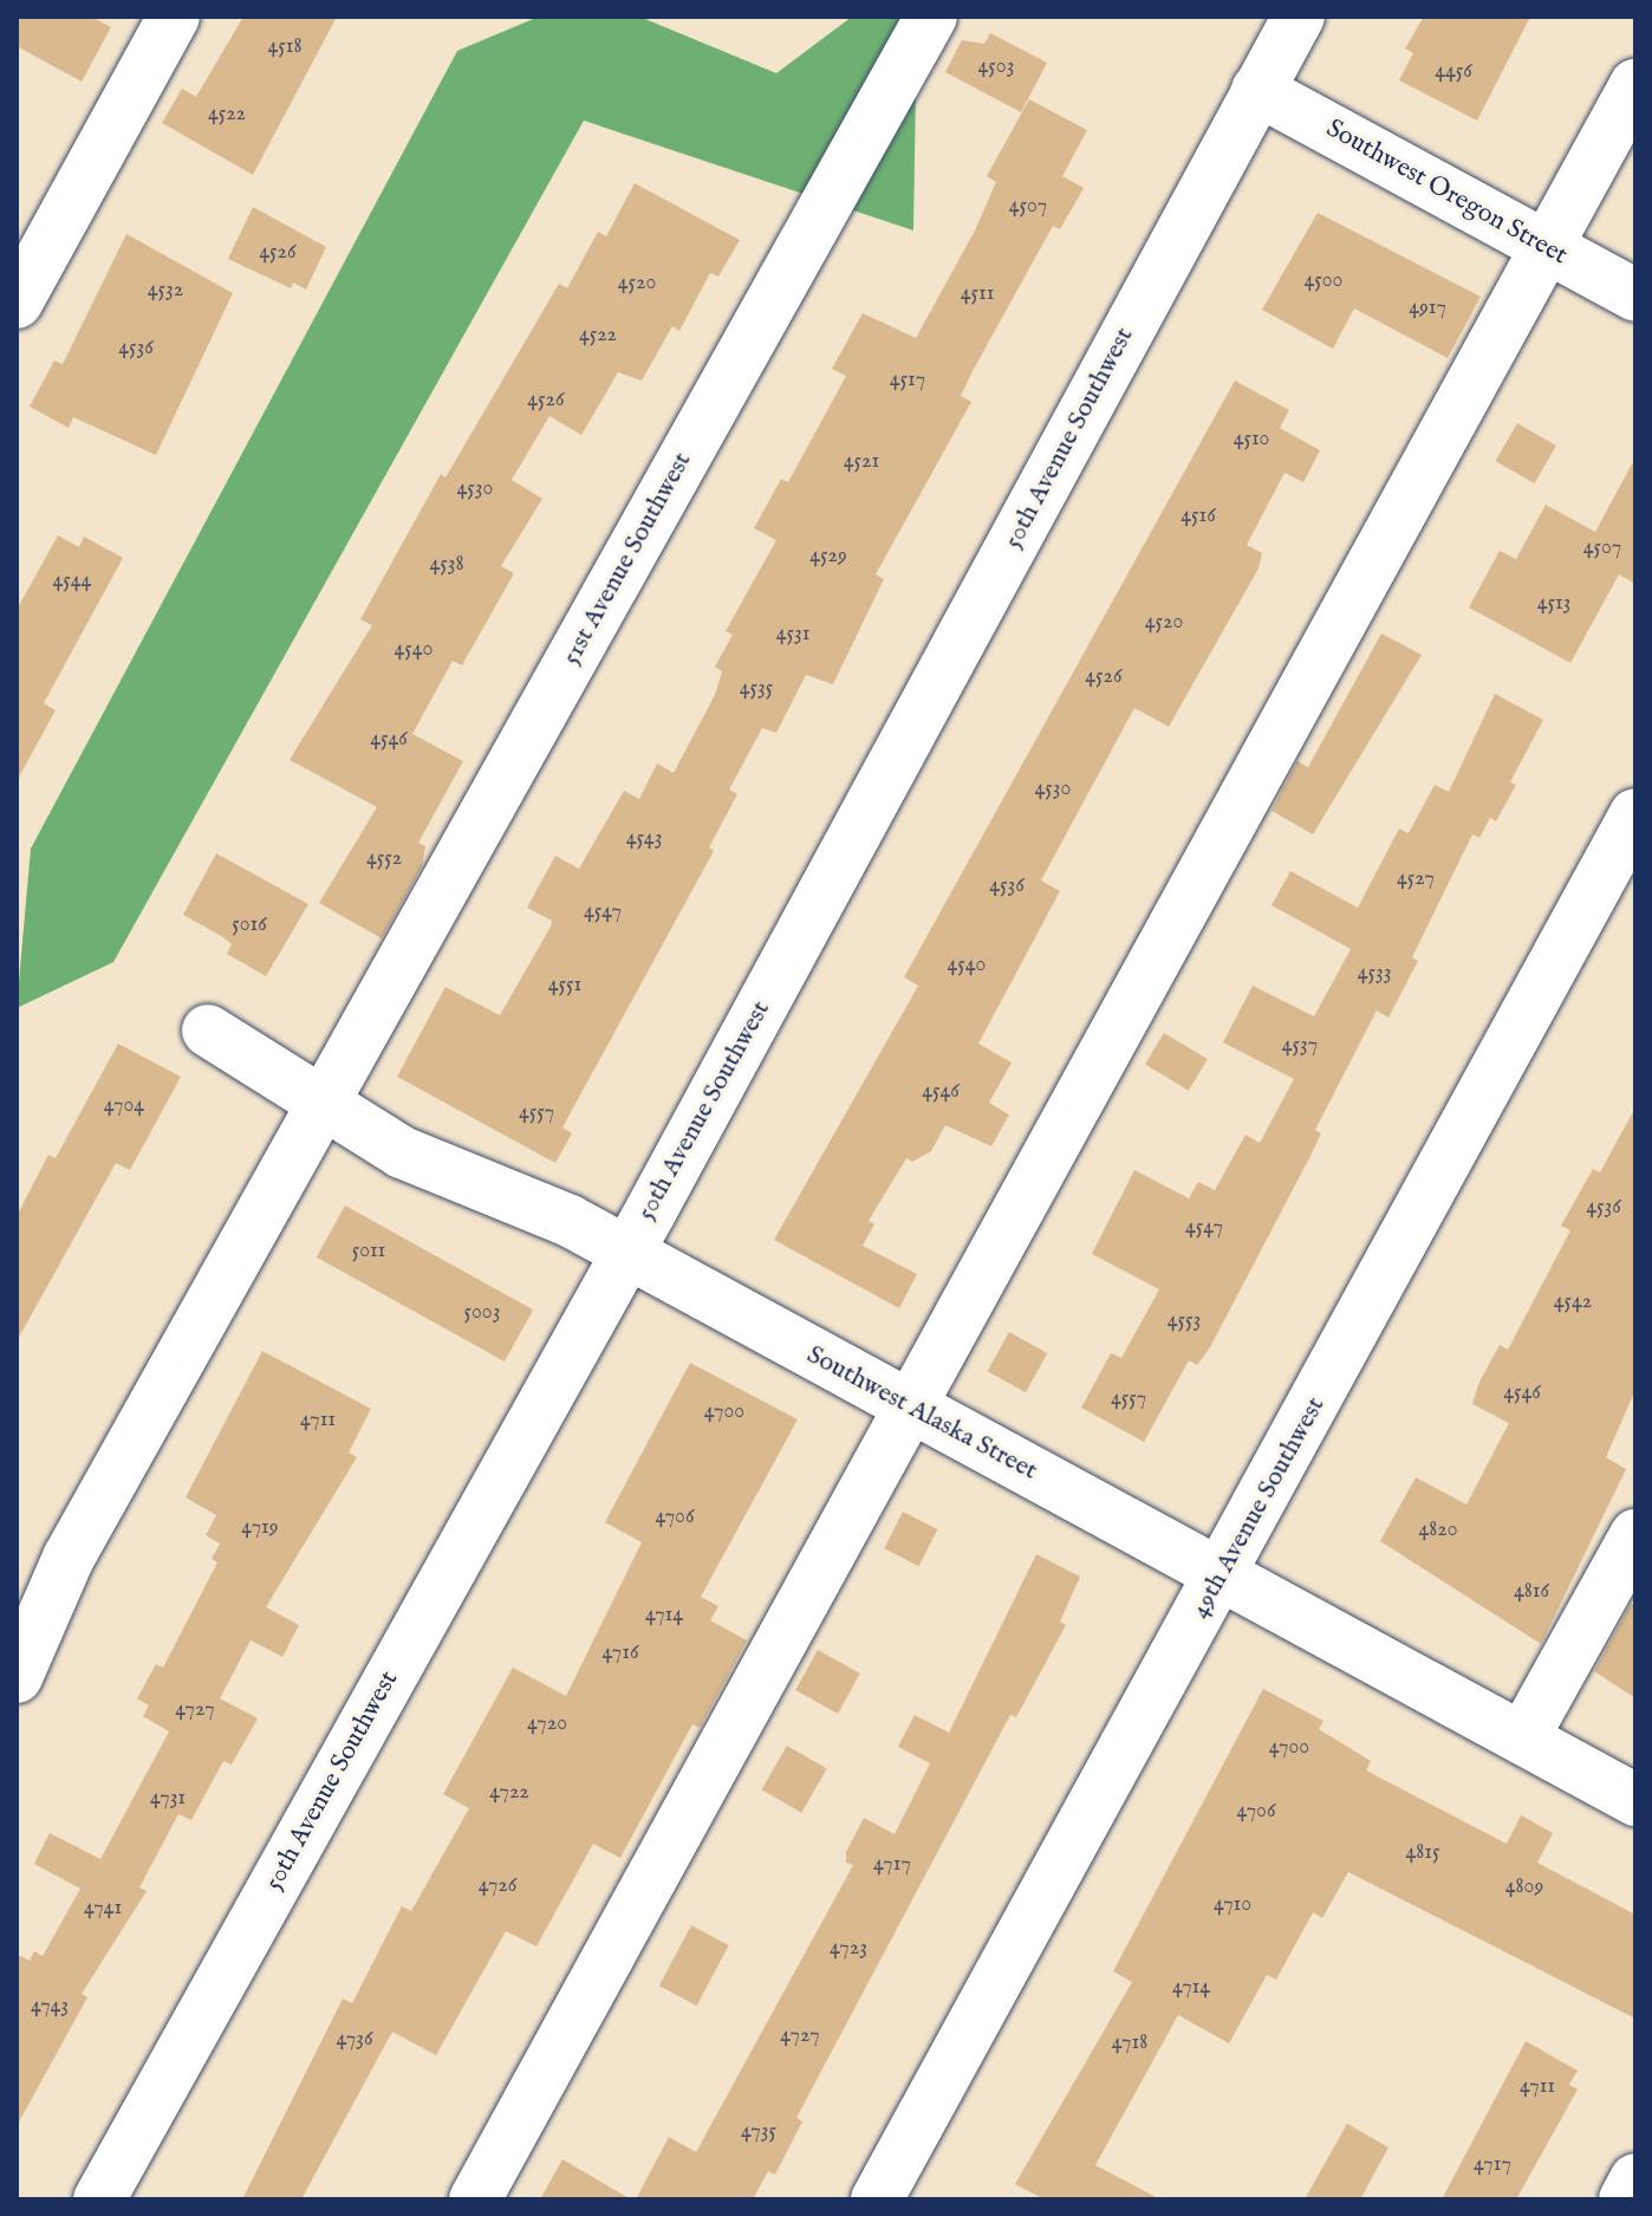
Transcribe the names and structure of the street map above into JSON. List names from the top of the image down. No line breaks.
{"streets":{"street":["Southwest Oregon Street","50th Avenue Southwest","51st Avenue Southwest","Southwest Alaska Street","49th Avenue Southwest"]},"crossings":[["Southwest Oregon Street","50th Avenue Southwest"],["50th Avenue Southwest","Southwest Alaska Street"],["51st Avenue Southwest","Southwest Alaska Street"],["Southwest Alaska Street","49th Avenue Southwest"]],"house_numbers":["4518","4503","4456","4522","4507","4526","4500","4520","4532","4511","4917","4522","4536","4517","4526","4510","4521","4530","4516","4507","4529","4538","4544","4513","4520","4531","4540","4526","4535","4546","4530","4543","4552","4527","4536","4547","5016","4540","4533","4551","4537","4546","4704","4557","4536","4547","5011","4542","5003","4553","4546","4557","4700","4711","4706","4719","4820","4816","4714","4716","4727","4720","4700","4722","4731","4706","4815","4717","4726","4809","4710","4741","4723","4714","4743","4727","4736","4718","4711","4735","4717"]}
